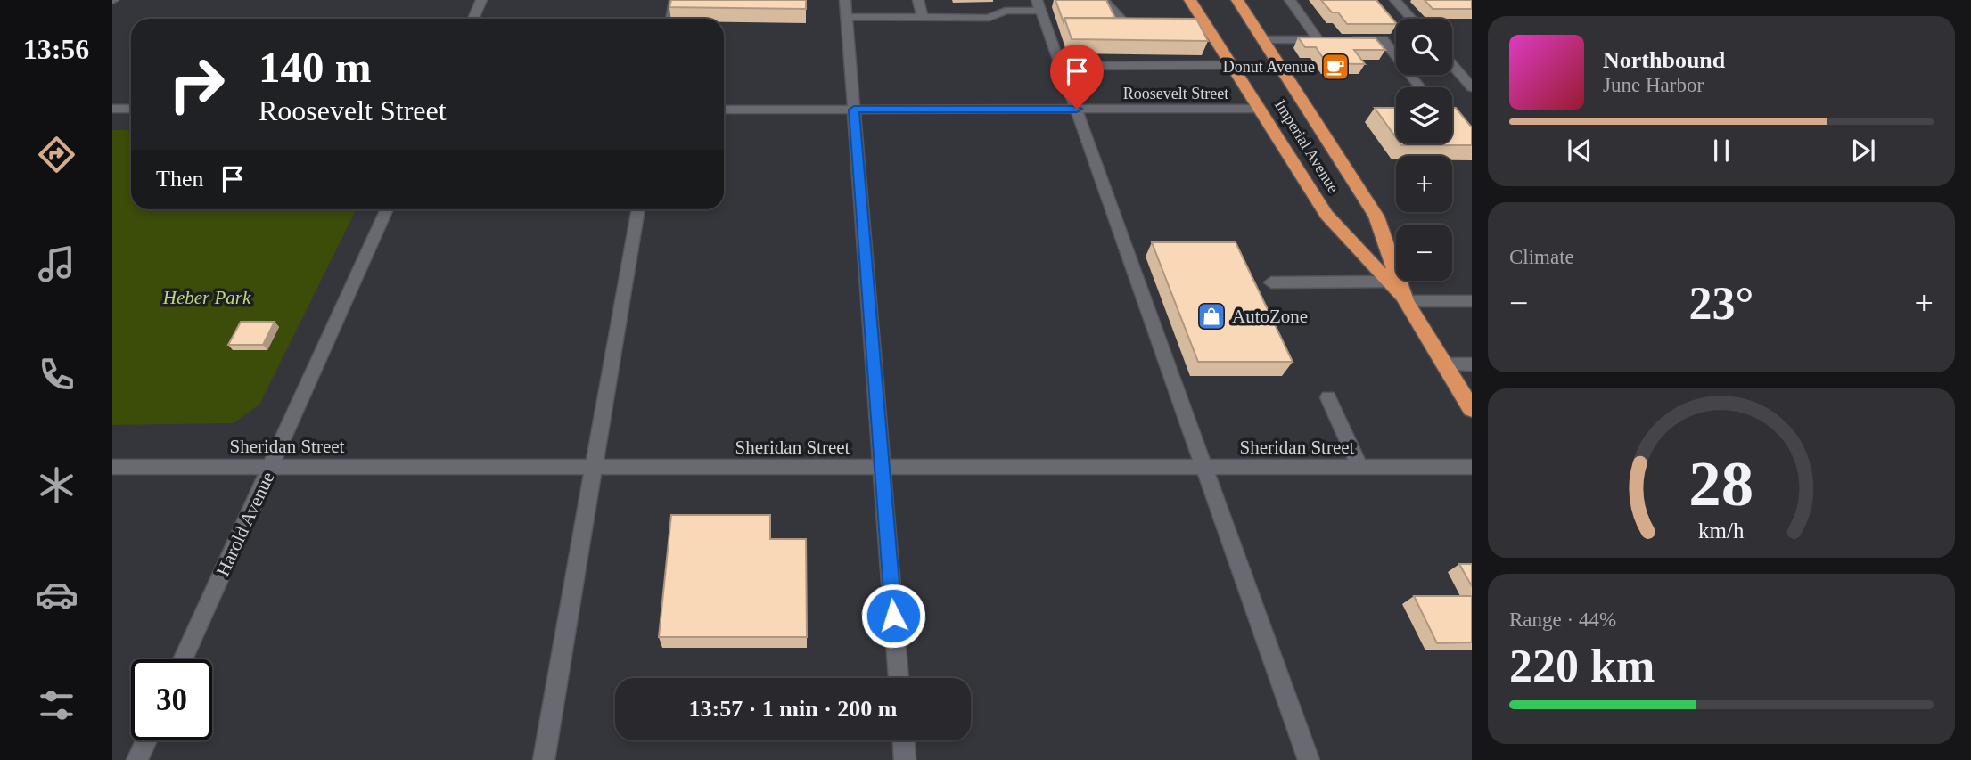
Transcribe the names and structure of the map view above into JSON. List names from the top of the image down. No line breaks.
{"streets":{"highway":["Imperial Avenue"],"street":["Roosevelt Street","Sheridan Street","Harold Avenue"]},"crossings":[["Roosevelt Street","Imperial Avenue"],["Sheridan Street","Harold Avenue"]],"parks":["Heber Park"],"places":{"cafe":["Donut Avenue"],"shop":["AutoZone"]},"page":{"tabs":"13:56","map_buttons":["+","−"],"turn":["140 m","Roosevelt Street"],"song":["Northbound","June Harbor"],"then":"Then","tile":["Climate",["Range · 44%","220 km"]],"heat":["−","23°","+"],"limit":"30","trip":"13:57 · 1 min · 200 m","gauge":["28","km/h"]}}
